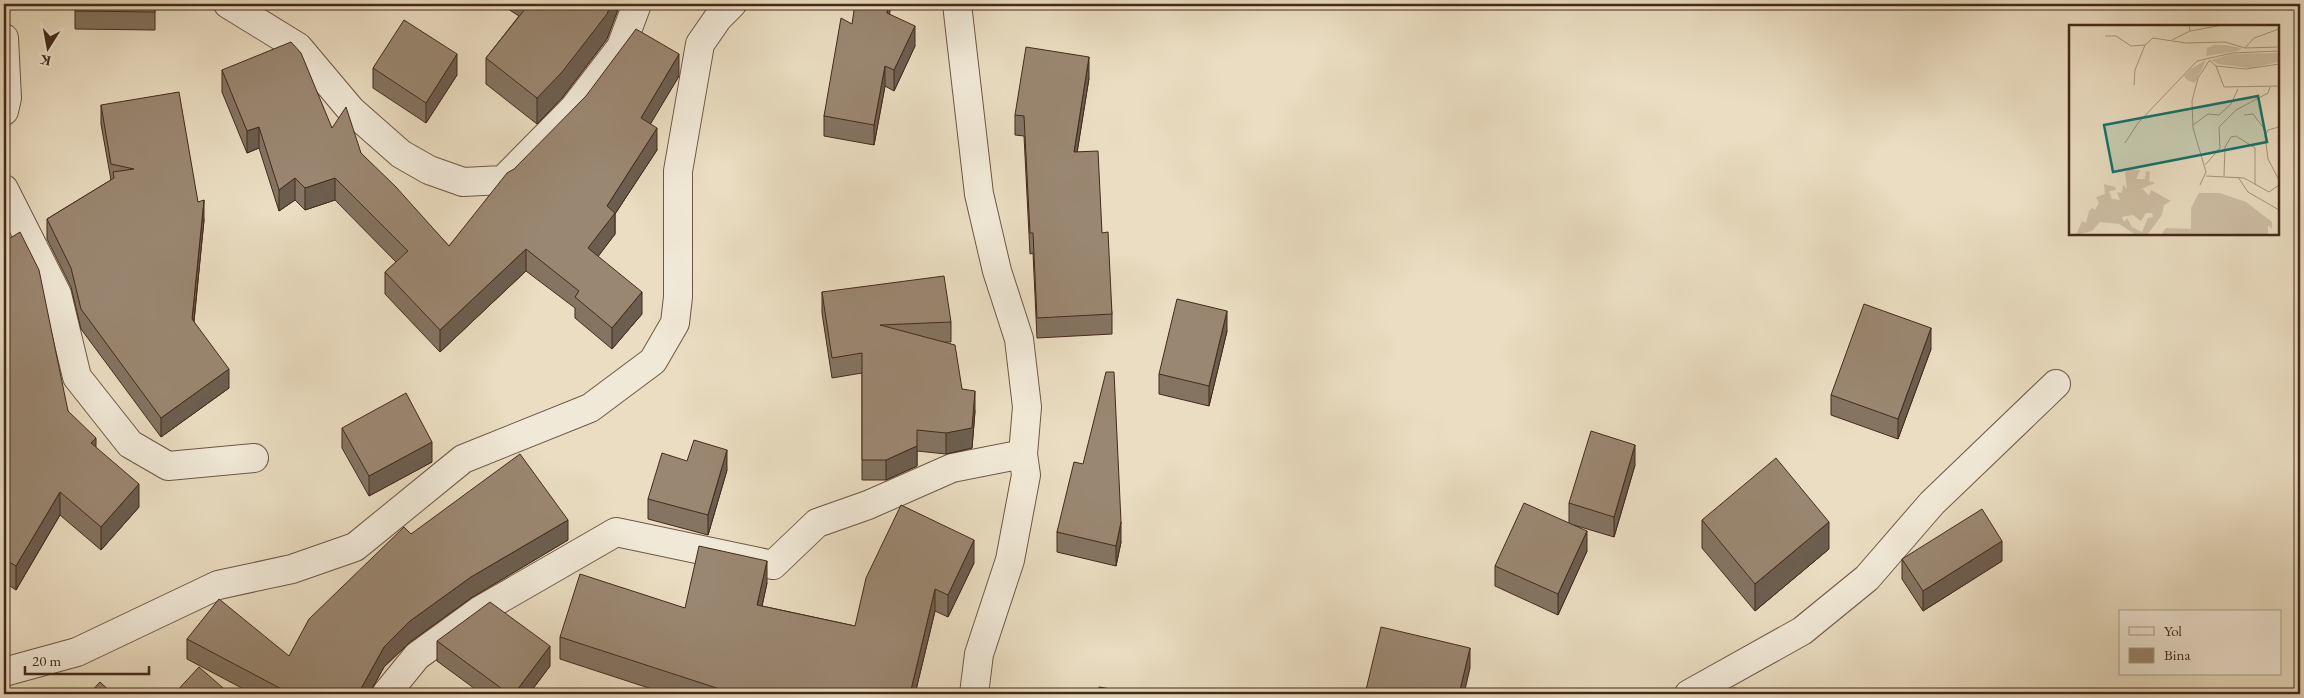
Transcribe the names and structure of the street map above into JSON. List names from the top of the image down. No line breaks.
{"legend":["Yol","Bina"],"scale_bar":"20 m","north":"bottom"}
